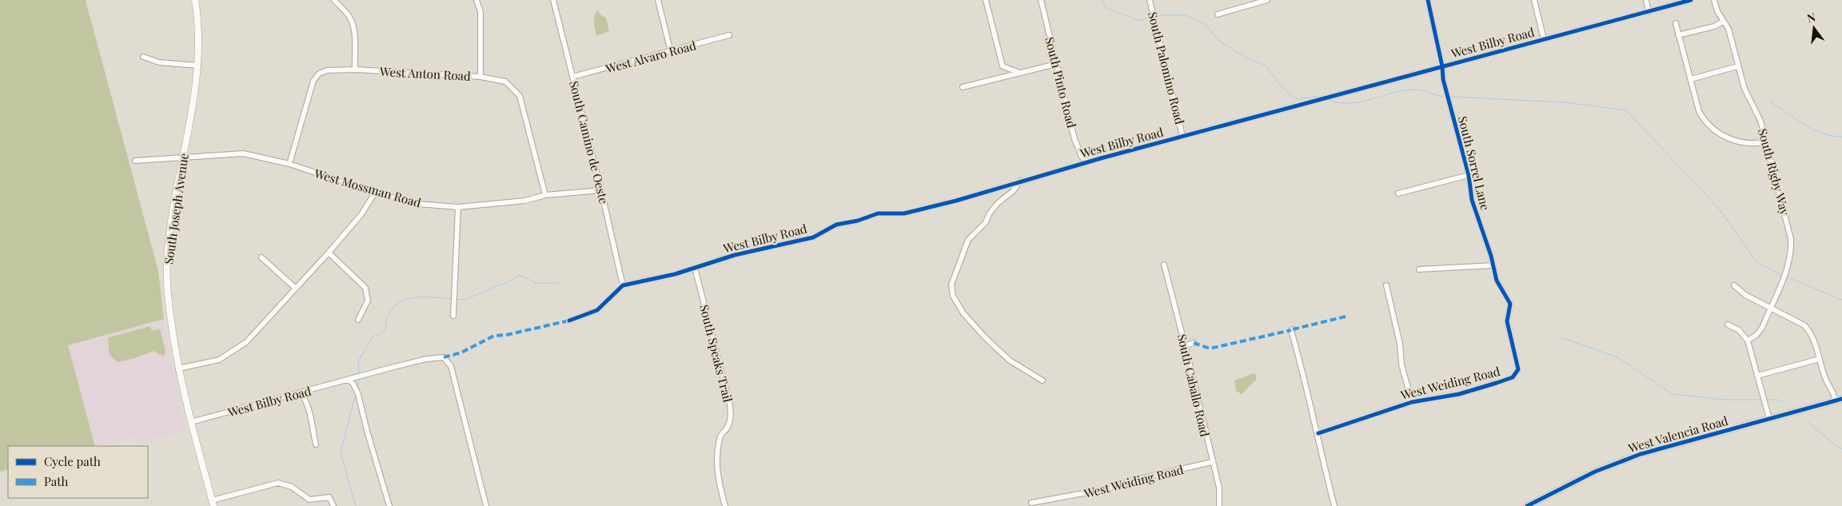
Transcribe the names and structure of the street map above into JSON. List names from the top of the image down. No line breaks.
{"streets":{"main road":["South Joseph Avenue","West Valencia Road"],"street":["West Bilby Road","West Alvaro Road","South Palomino Road","West Anton Road","South Pinto Road","South Camino de Oeste","South Sorrel Lane","South Rigby Way","West Mossman Road","South Speaks Trail","West Weiding Road","South Caballo Road"]},"crossings":[["West Bilby Road","South Palomino Road"],["West Bilby Road","South Pinto Road"],["West Bilby Road","South Camino de Oeste"],["West Bilby Road","South Sorrel Lane"],["West Bilby Road","South Joseph Avenue"],["West Bilby Road","South Speaks Trail"],["West Alvaro Road","South Camino de Oeste"],["West Anton Road","West Mossman Road"],["South Camino de Oeste","West Mossman Road"],["South Sorrel Lane","West Weiding Road"],["West Mossman Road","South Joseph Avenue"],["West Weiding Road","South Caballo Road"]],"legend":["Cycle path","Path"],"north":"top"}
